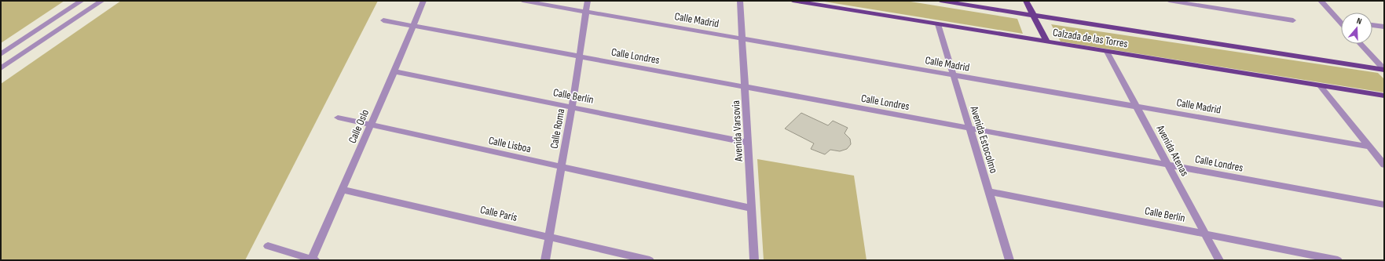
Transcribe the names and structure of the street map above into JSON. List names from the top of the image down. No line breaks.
{"streets":{"main road":["Calzada de las Torres"],"street":["Calle Madrid","Calle Londres","Calle Berlín","Calle Oslo","Calle Roma","Avenida Varsovia","Avenida Estocolmo","Calle Lisboa","Avenida Atenas","Calle París"]},"crossings":[["Calle Madrid","Calle Roma"],["Calle Madrid","Avenida Varsovia"],["Calle Madrid","Avenida Estocolmo"],["Calle Madrid","Avenida Atenas"],["Calzada de las Torres","Avenida Estocolmo"],["Calzada de las Torres","Avenida Atenas"],["Calle Londres","Calle Oslo"],["Calle Londres","Calle Roma"],["Calle Londres","Avenida Varsovia"],["Calle Londres","Avenida Estocolmo"],["Calle Londres","Avenida Atenas"],["Calle Berlín","Calle Oslo"],["Calle Berlín","Calle Roma"],["Calle Berlín","Avenida Varsovia"],["Calle Berlín","Avenida Estocolmo"],["Calle Berlín","Avenida Atenas"],["Calle Oslo","Calle Lisboa"],["Calle Oslo","Calle París"],["Calle Roma","Calle Lisboa"],["Calle Roma","Calle París"],["Avenida Varsovia","Calle Lisboa"]],"north":"top"}
